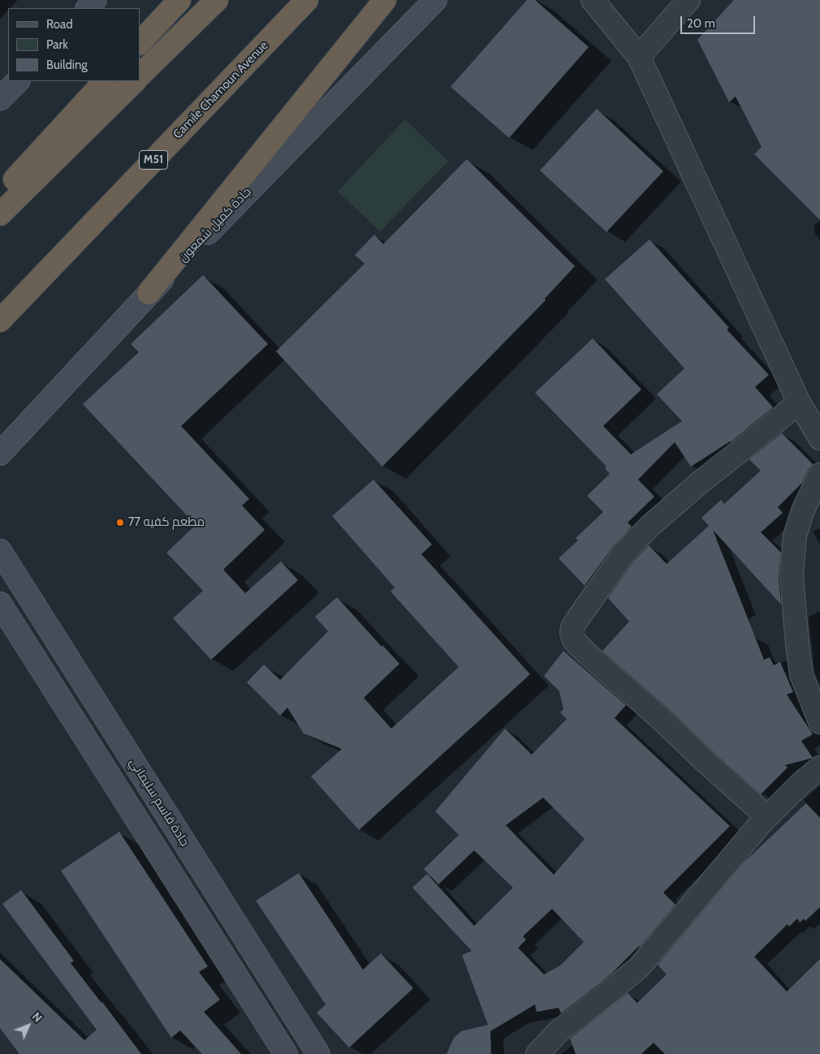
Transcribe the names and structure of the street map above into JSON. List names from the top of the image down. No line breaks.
{"streets":{"highway":["Camile Chamoun Avenue","M51"],"street":["جادة كميل شمعون","جادة قاسم سليماني"]},"places":["مطعم كفيه 77"],"legend":["Road","Park","Building"],"scale_bar":"20 m","north":"top right"}
